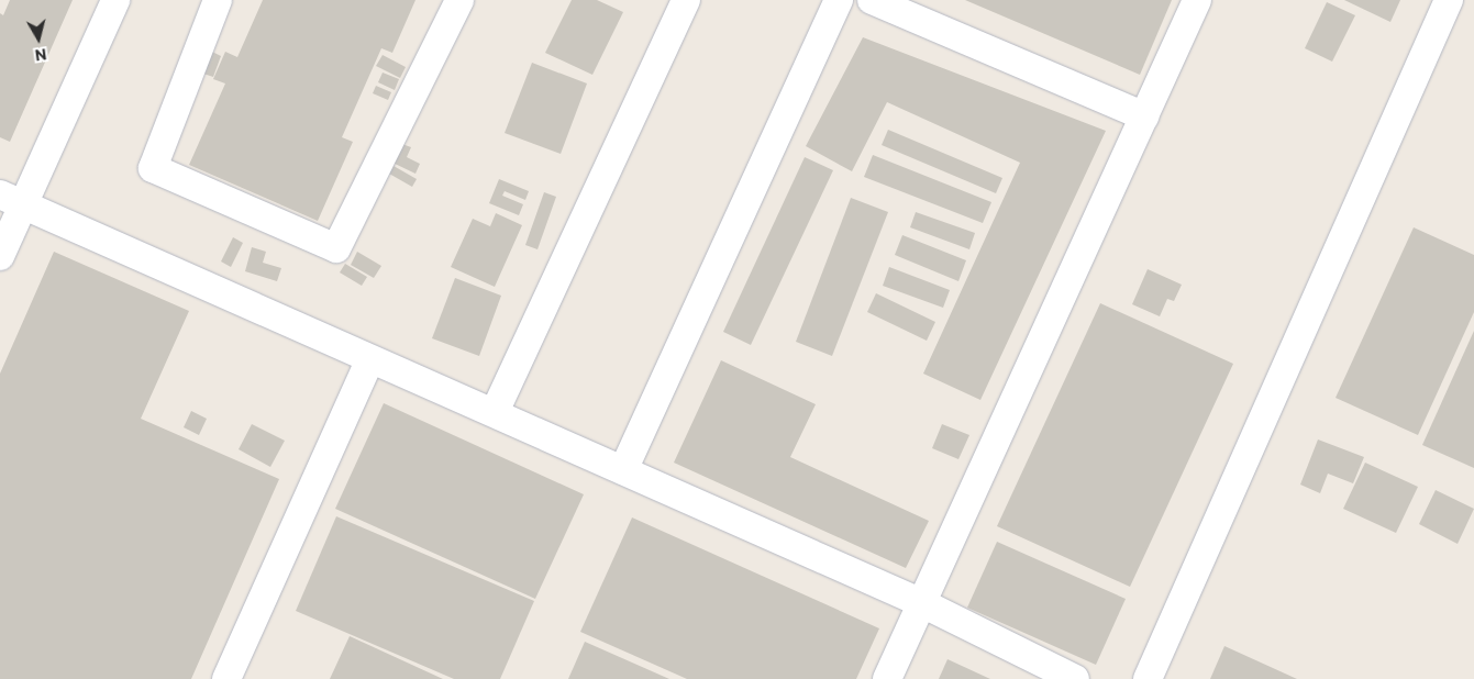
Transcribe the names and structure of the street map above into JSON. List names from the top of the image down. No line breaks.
{"north":"bottom"}
